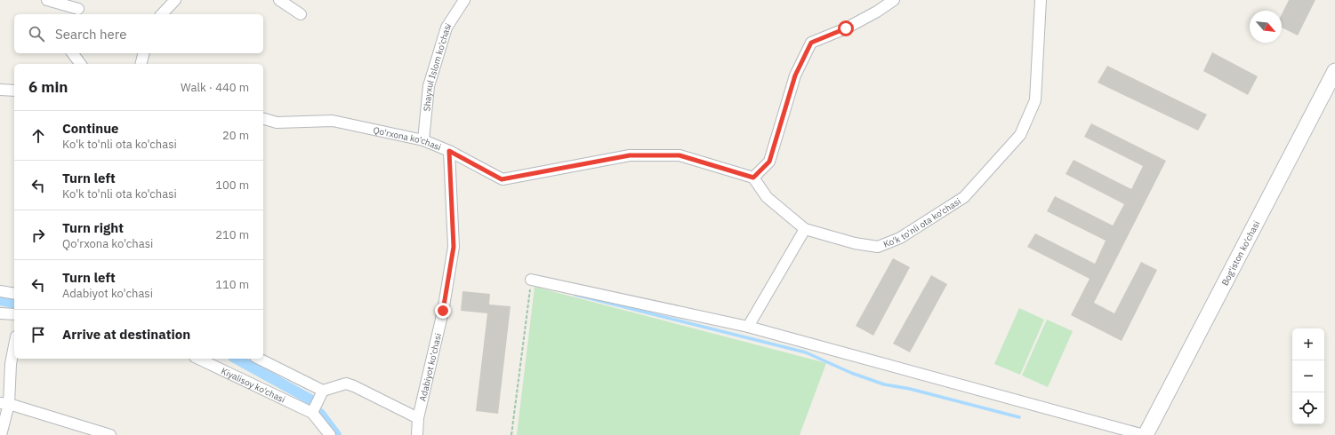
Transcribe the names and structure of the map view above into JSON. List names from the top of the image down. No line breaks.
{"streets":{"main road":["Bog'iston ko'chasi"],"street":["Shayxul Islom ko'chasi","Qo'rxona ko'chasi","Ko'k to'nli ota ko'chasi","Adabiyot ko'chasi","Kiyalisoy ko'chasi"]},"crossings":[["Shayxul Islom ko'chasi","Qo'rxona ko'chasi"],["Qo'rxona ko'chasi","Ko'k to'nli ota ko'chasi"],["Qo'rxona ko'chasi","Adabiyot ko'chasi"]],"north":"bottom right","page":{"search":"Search here","heading":["6 min","Walk · 440 m"],"list":[["Continue","Ko'k to'nli ota ko'chasi","20 m"],["Turn left","Ko'k to'nli ota ko'chasi","100 m"],["Turn right","Qo'rxona ko'chasi","210 m"],["Turn left","Adabiyot ko'chasi","110 m"],"Arrive at destination"],"map_buttons":["+","−"]}}
